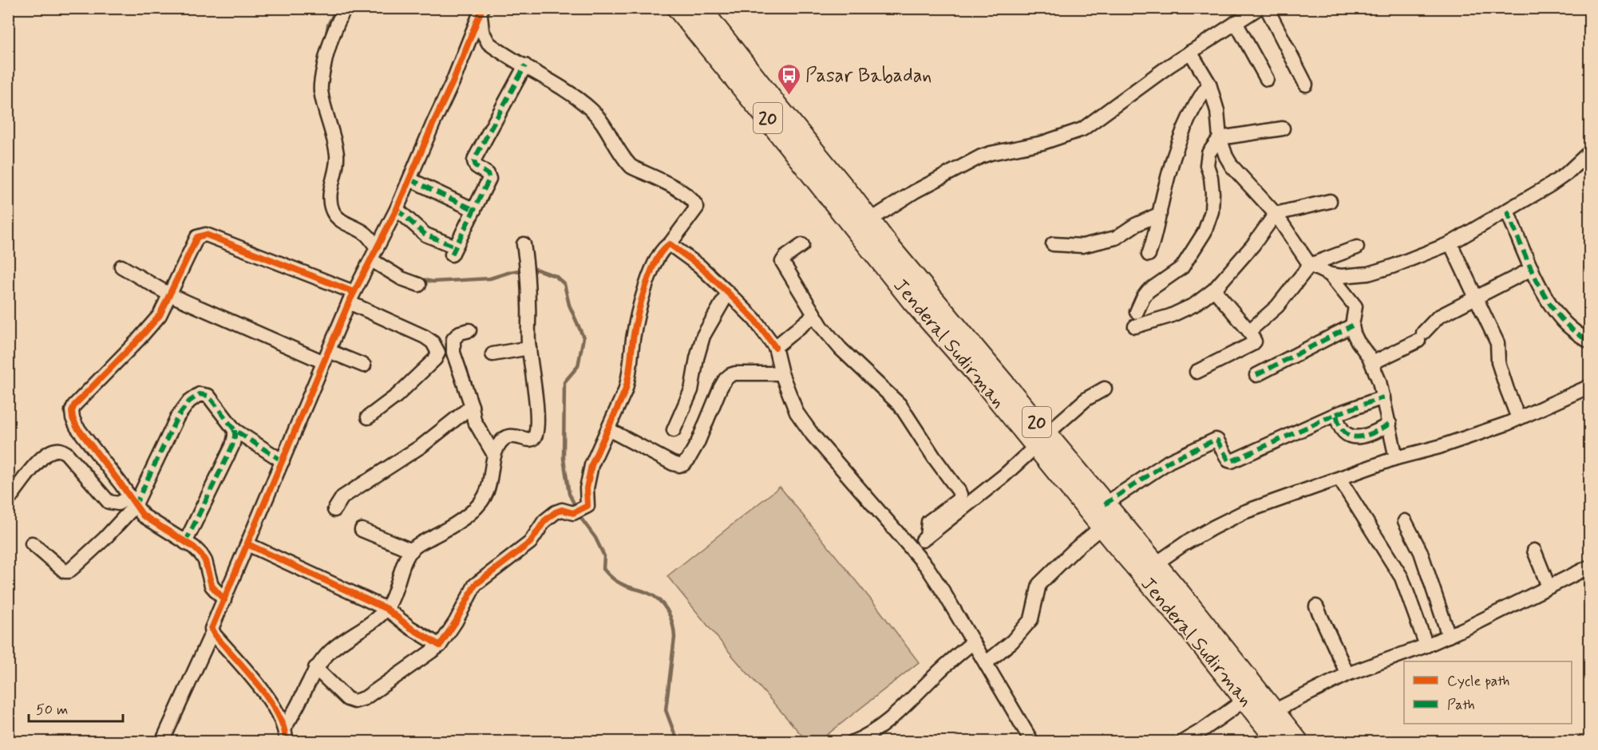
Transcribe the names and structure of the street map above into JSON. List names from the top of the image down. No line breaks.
{"streets":{"highway":["20","Jenderal Sudirman"]},"places":{"bus stop":["Pasar Babadan"]},"legend":["Cycle path","Path"],"scale_bar":"50 m"}
